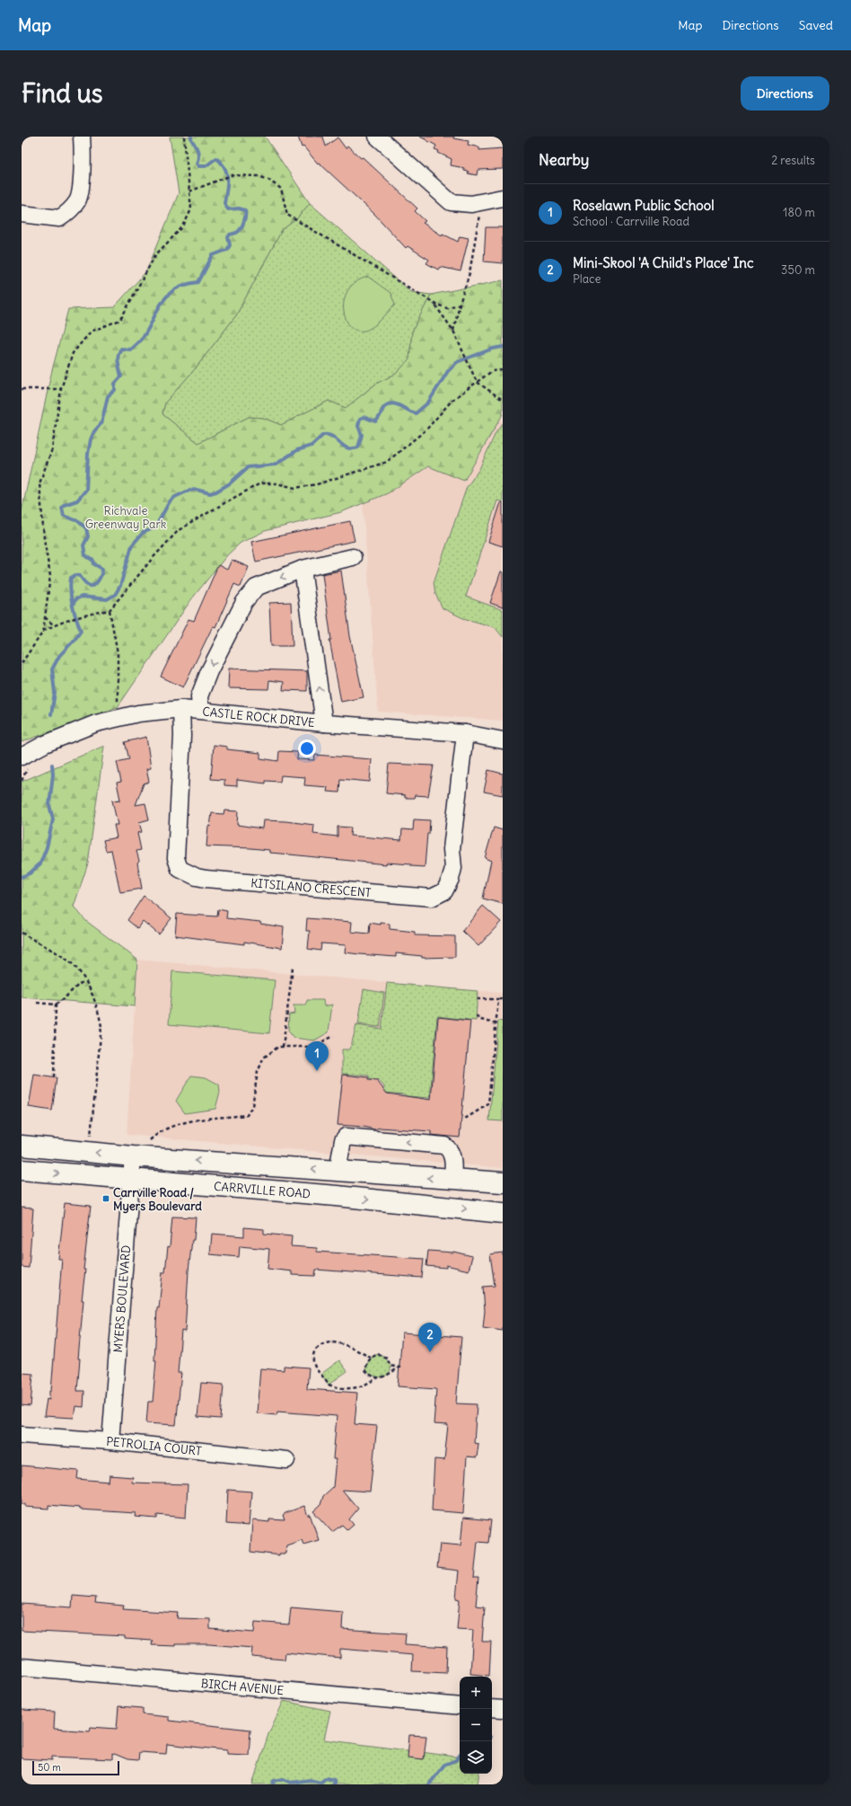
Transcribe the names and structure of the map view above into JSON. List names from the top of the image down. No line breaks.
{"streets":{"main road":["CARRVILLE ROAD"],"street":["CASTLE ROCK DRIVE","KITSILANO CRESCENT","MYERS BOULEVARD","PETROLIA COURT","BIRCH AVENUE"]},"crossings":[["CASTLE ROCK DRIVE","KITSILANO CRESCENT"],["CARRVILLE ROAD","MYERS BOULEVARD"],["MYERS BOULEVARD","PETROLIA COURT"]],"parks":["Richvale Greenway Park"],"places":{"transit":["Carrville Road / Myers Boulevard"]},"scale_bar":"50 m","page":{"header":"Map","nav":["Map","Directions","Saved"],"buttons":"Directions","title":"Find us","heading":["Nearby","2 results"],"list":[{"mark":"1","name":"Roselawn Public School","note":"School · Carrville Road","value":"180 m"},{"mark":"2","name":"Mini-Skool 'A Child's Place' Inc","note":"Place","value":"350 m"}],"pins":["1","2"],"map_buttons":["+","−"],"scale":"50 m"}}
